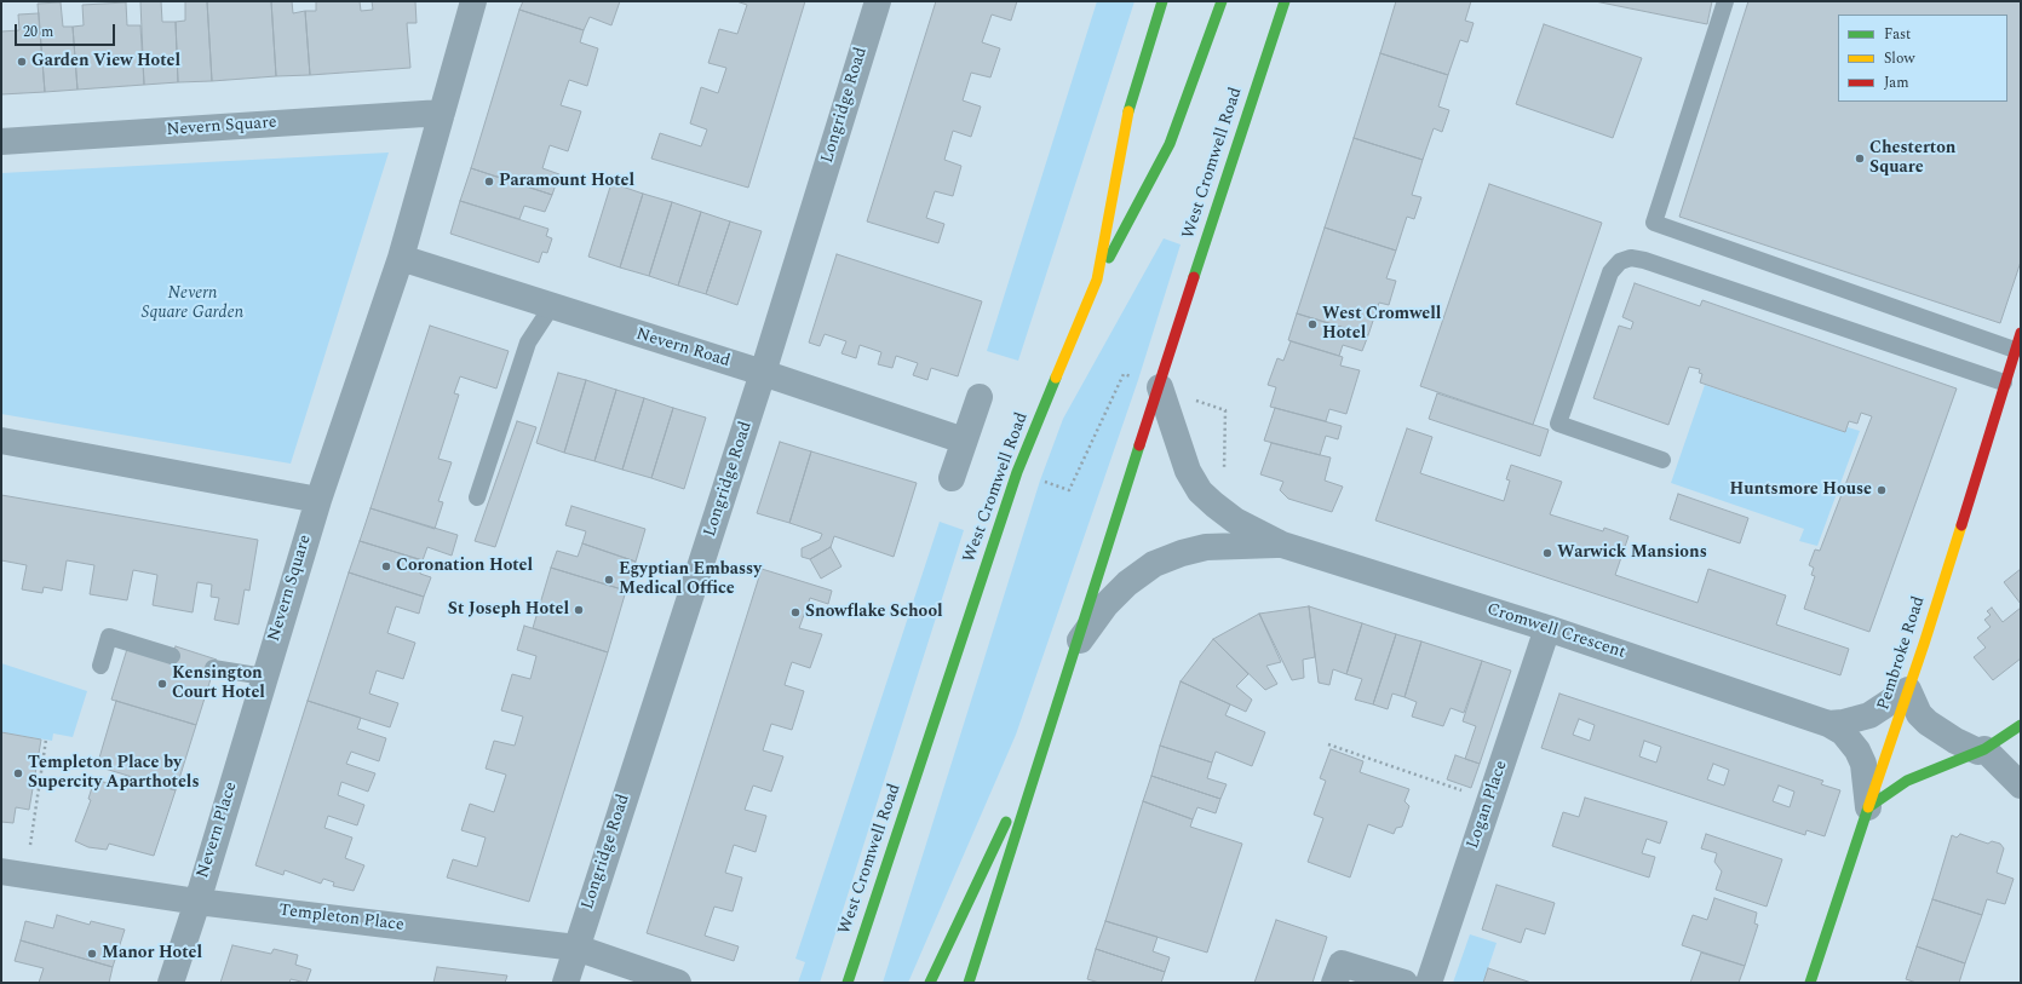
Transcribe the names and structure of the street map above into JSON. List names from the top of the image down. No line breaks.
{"streets":{"main road":["West Cromwell Road","Pembroke Road"],"street":["Longridge Road","Nevern Square","Nevern Road","Cromwell Crescent","Logan Place","Nevern Place","Templeton Place"]},"crossings":[["Longridge Road","Nevern Road"],["Longridge Road","Templeton Place"],["Nevern Square","Nevern Road"],["Nevern Square","Nevern Place"],["West Cromwell Road","Cromwell Crescent"],["Cromwell Crescent","Pembroke Road"],["Cromwell Crescent","Logan Place"],["Nevern Place","Templeton Place"]],"parks":["Nevern Square Garden"],"places":["Garden View Hotel","Chesterton Square","Paramount Hotel","West Cromwell Hotel","Huntsmore House","Warwick Mansions","Coronation Hotel","Egyptian Embassy Medical Office","St Joseph Hotel","Snowflake School","Kensington Court Hotel","Templeton Place by Supercity Aparthotels","Manor Hotel"],"legend":["Fast","Slow","Jam"],"scale_bar":"20 m"}
